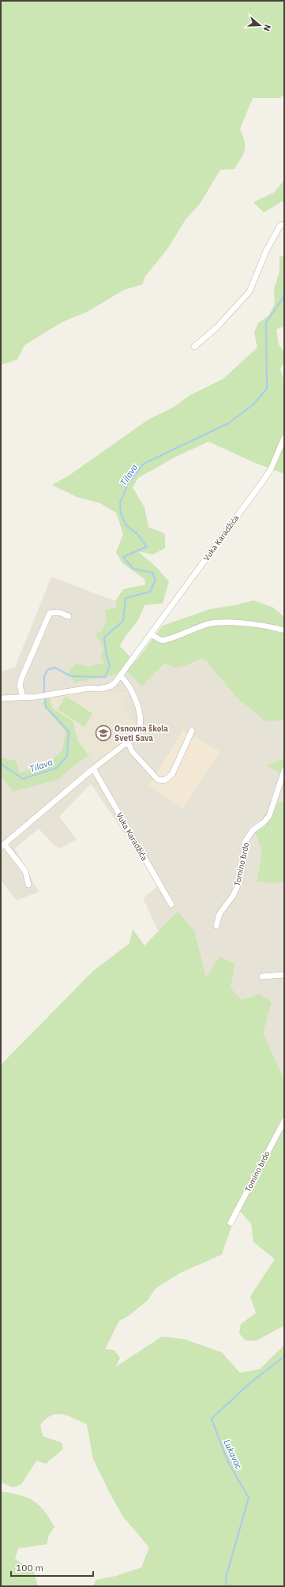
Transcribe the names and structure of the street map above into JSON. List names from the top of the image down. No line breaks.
{"streets":{"street":["Vuka Karadžića","Tomino brdo"]},"water":["Tilava","Lukavac"],"places":{"school or university":["Osnovna škola Sveti Sava"]},"scale_bar":"100 m","north":"right"}
